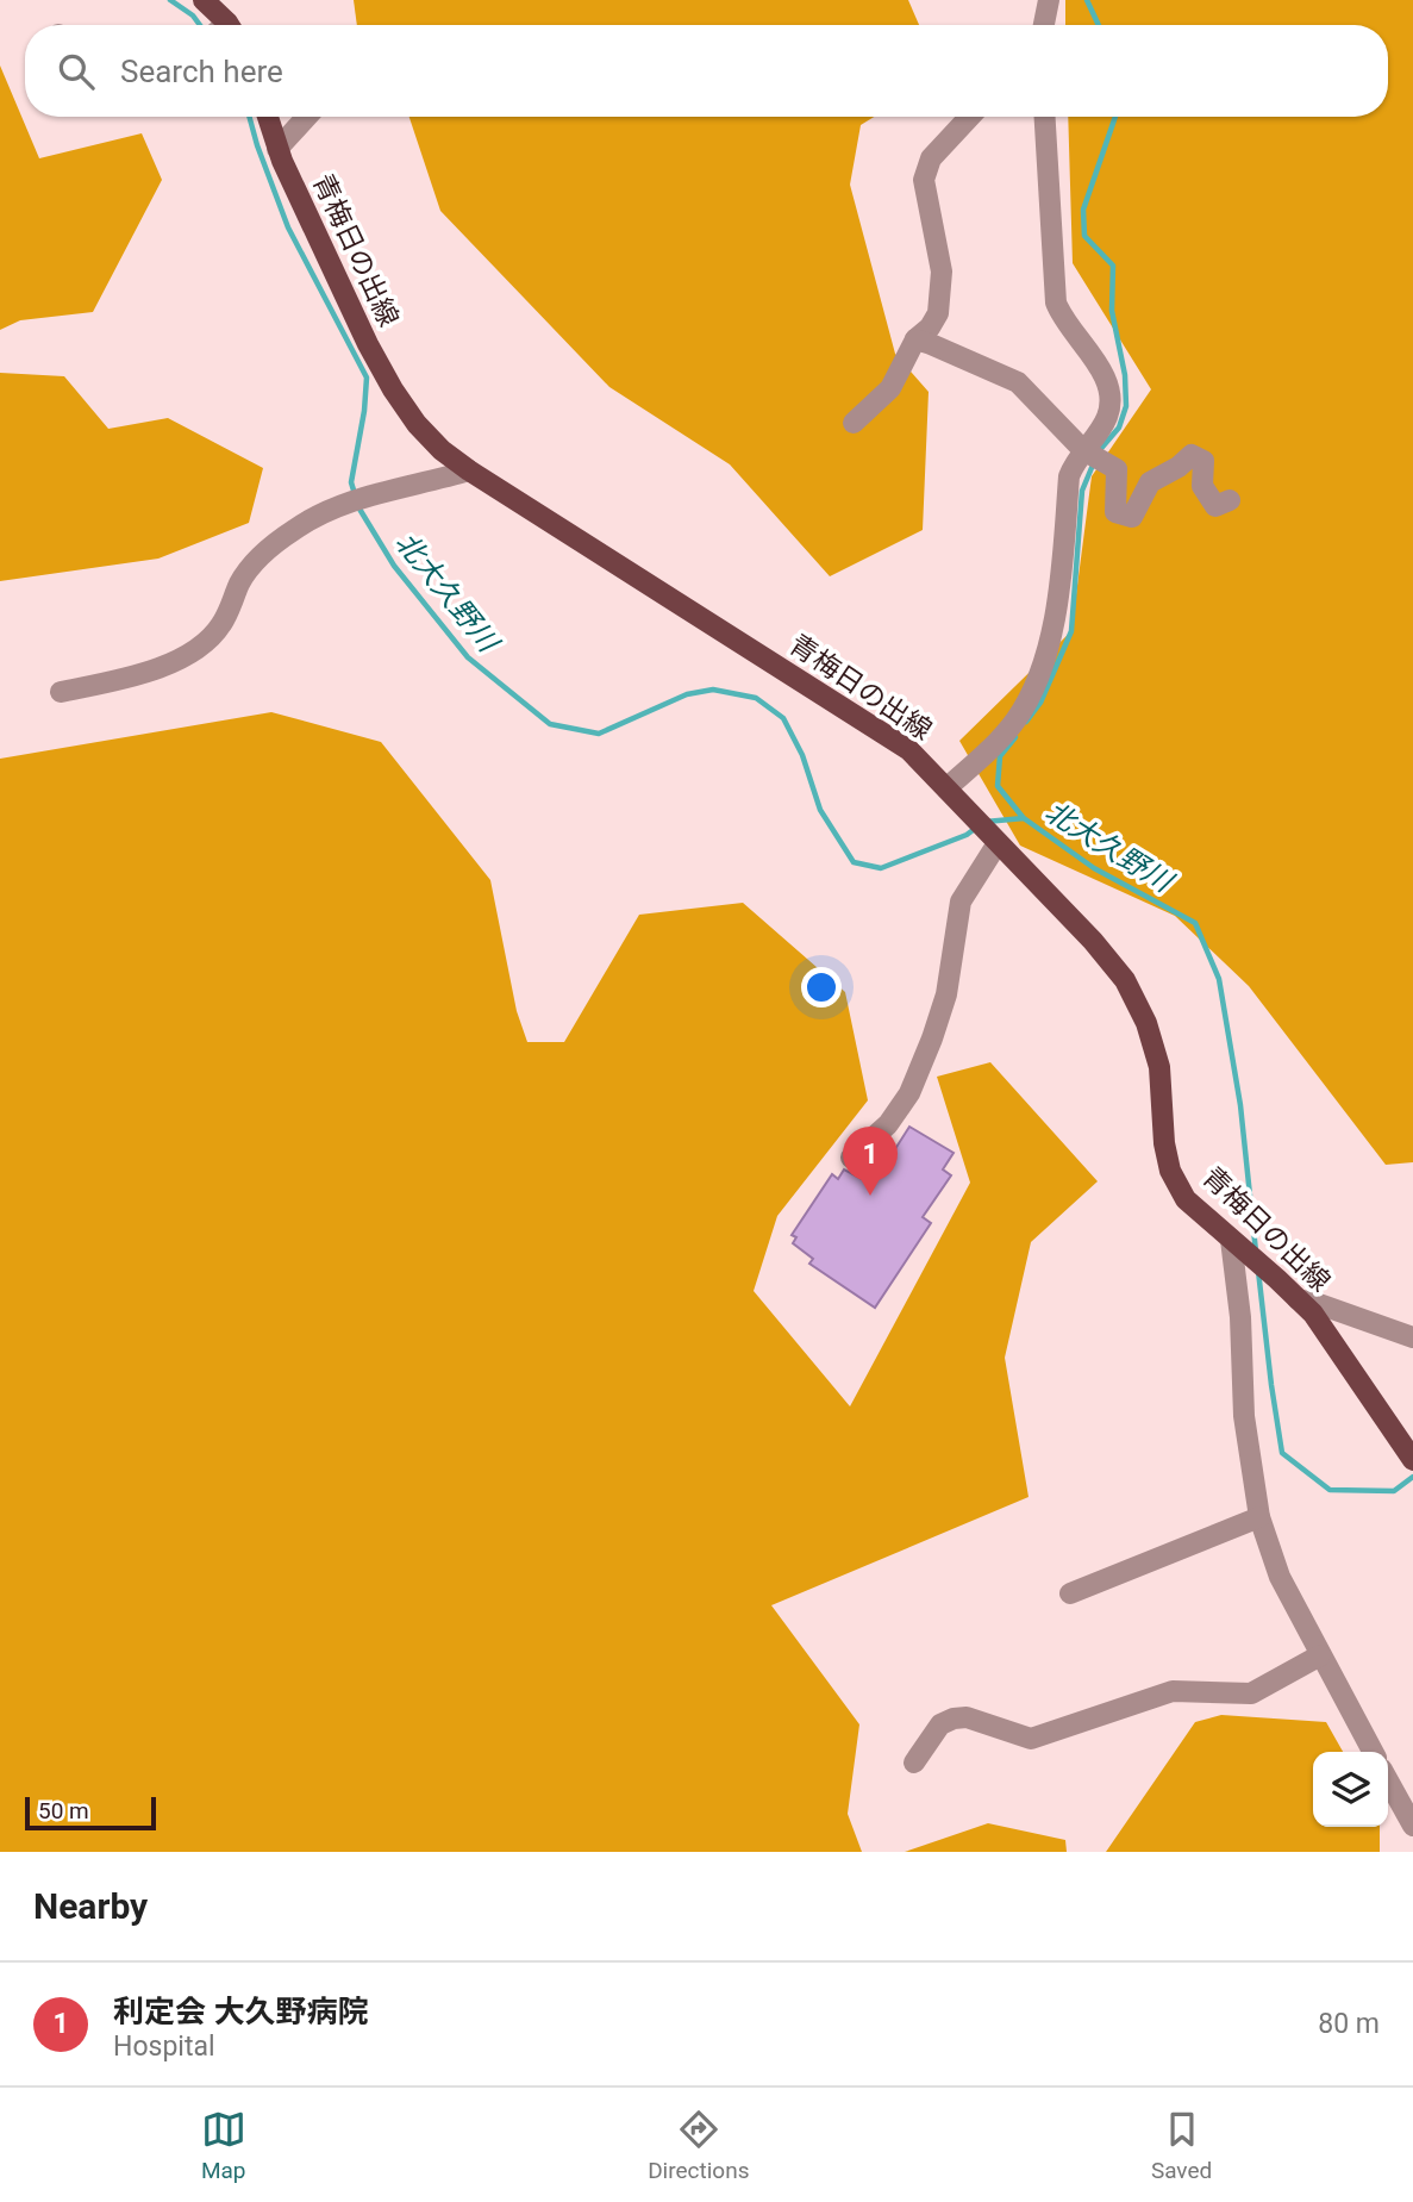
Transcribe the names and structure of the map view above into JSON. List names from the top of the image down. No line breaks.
{"streets":{"main road":["青梅日の出線"]},"water":["北大久野川"],"scale_bar":"50 m","page":{"search":"Search here","pins":"1","scale":"50 m","heading":"Nearby","list":[{"mark":"1","name":"利定会 大久野病院","note":"Hospital","value":"80 m"}],"nav":["Map","Directions","Saved"]}}
